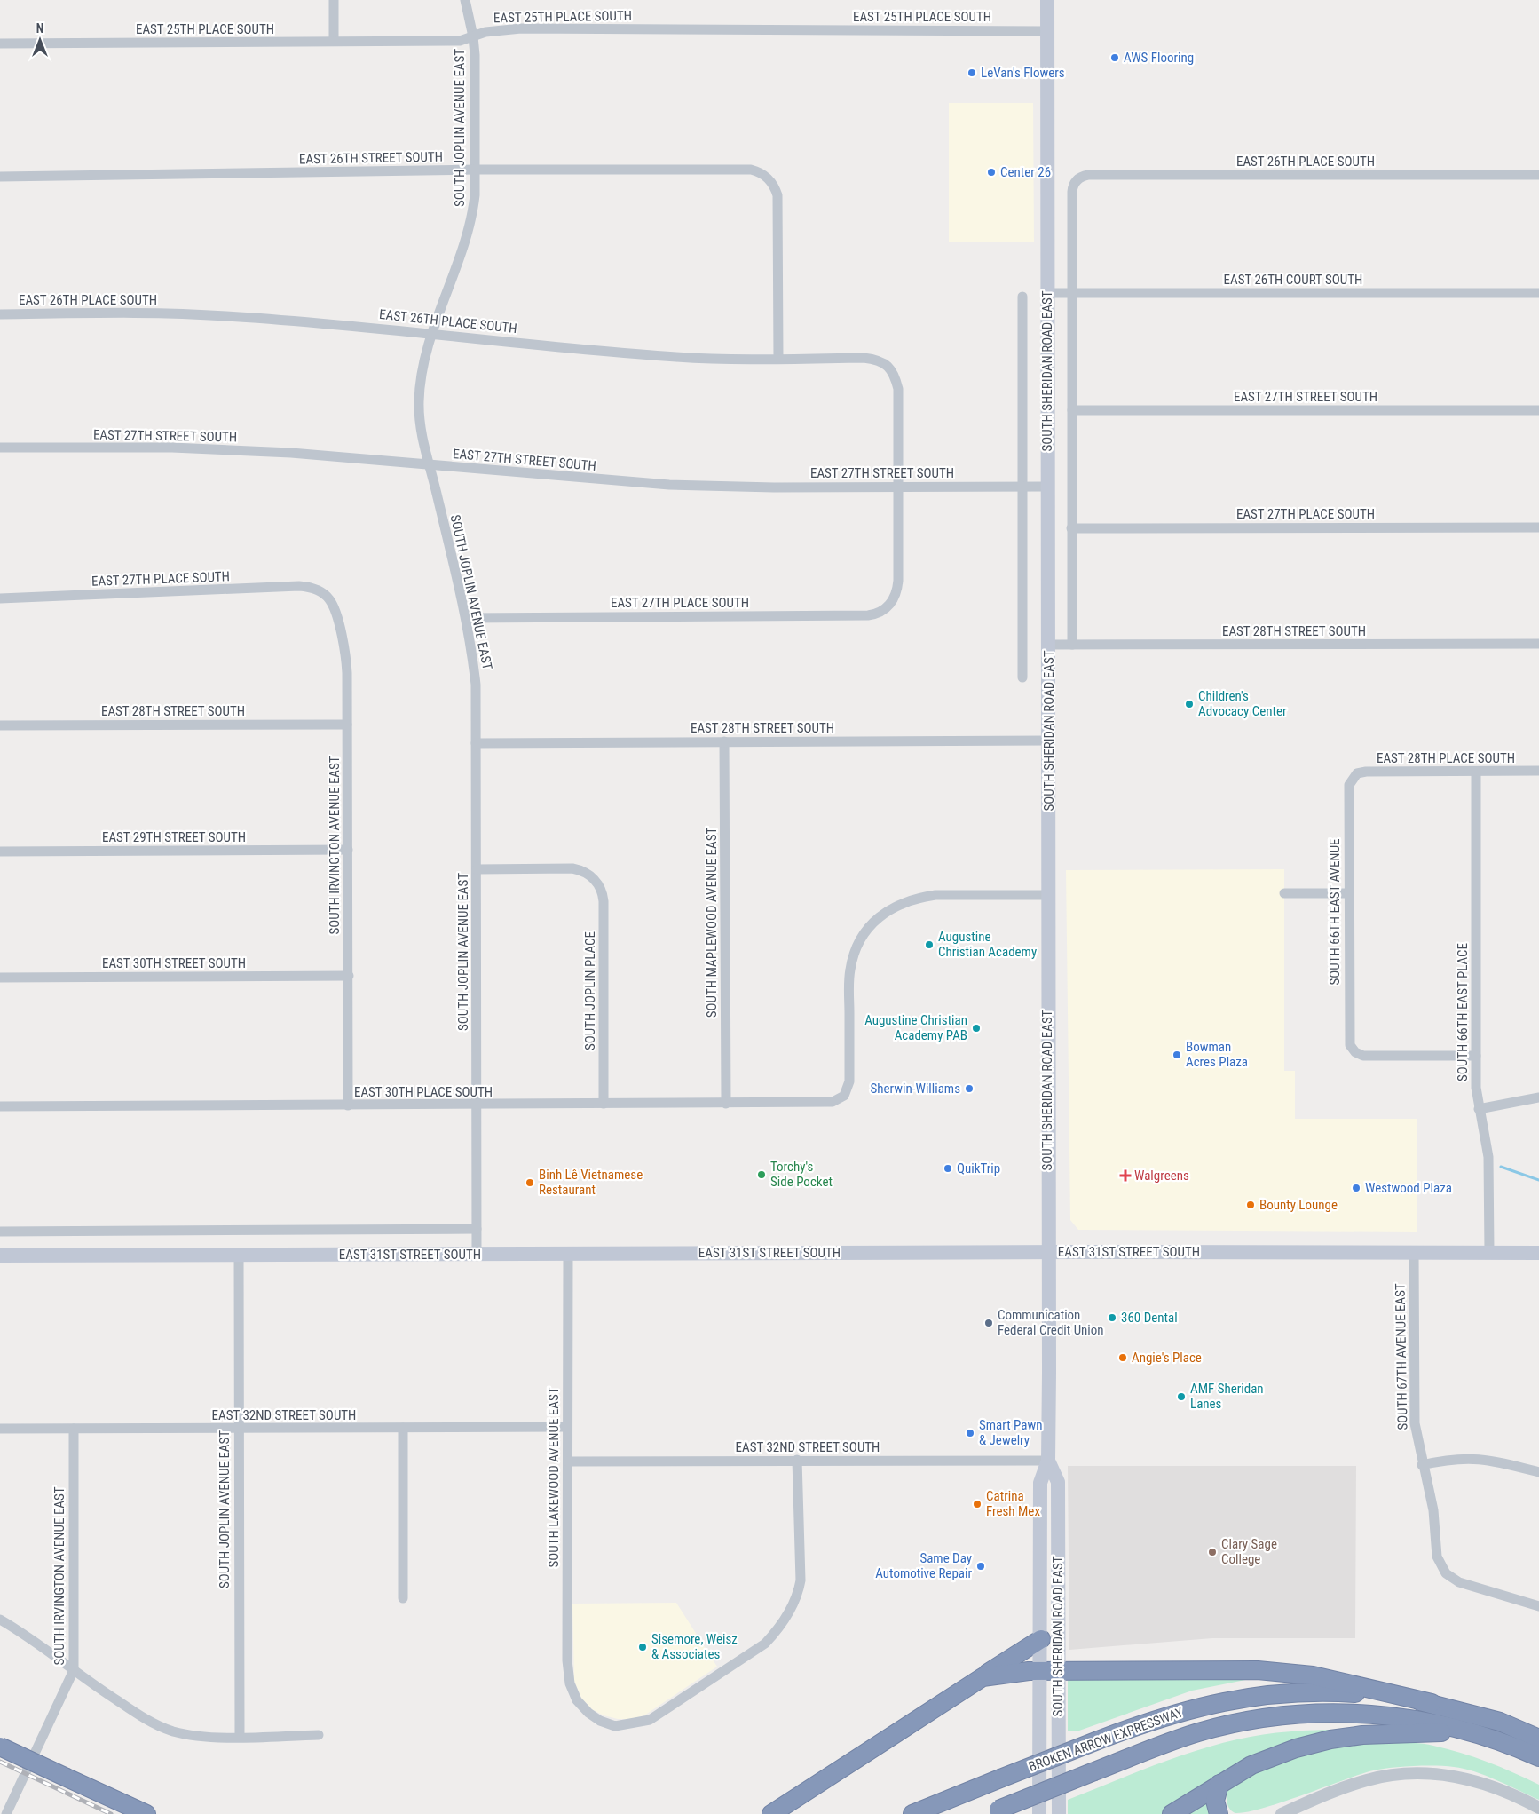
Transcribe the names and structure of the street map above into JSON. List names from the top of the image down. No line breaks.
{"streets":{"highway":["BROKEN ARROW EXPRESSWAY"],"main road":["SOUTH SHERIDAN ROAD EAST","EAST 31ST STREET SOUTH"],"street":["EAST 25TH PLACE SOUTH","SOUTH JOPLIN AVENUE EAST","EAST 26TH STREET SOUTH","EAST 26TH PLACE SOUTH","EAST 26TH COURT SOUTH","EAST 27TH STREET SOUTH","EAST 27TH PLACE SOUTH","EAST 28TH STREET SOUTH","EAST 28TH PLACE SOUTH","EAST 29TH STREET SOUTH","SOUTH IRVINGTON AVENUE EAST","SOUTH 66TH EAST AVENUE","SOUTH MAPLEWOOD AVENUE EAST","EAST 30TH STREET SOUTH","SOUTH JOPLIN PLACE","SOUTH 66TH EAST PLACE","EAST 30TH PLACE SOUTH","SOUTH 67TH AVENUE EAST","EAST 32ND STREET SOUTH","SOUTH LAKEWOOD AVENUE EAST"]},"crossings":[["EAST 25TH PLACE SOUTH","SOUTH JOPLIN AVENUE EAST"],["EAST 25TH PLACE SOUTH","SOUTH SHERIDAN ROAD EAST"],["SOUTH JOPLIN AVENUE EAST","EAST 26TH STREET SOUTH"],["SOUTH JOPLIN AVENUE EAST","EAST 26TH PLACE SOUTH"],["SOUTH JOPLIN AVENUE EAST","EAST 27TH STREET SOUTH"],["SOUTH JOPLIN AVENUE EAST","EAST 27TH PLACE SOUTH"],["SOUTH JOPLIN AVENUE EAST","EAST 28TH STREET SOUTH"],["SOUTH JOPLIN AVENUE EAST","SOUTH JOPLIN PLACE"],["SOUTH JOPLIN AVENUE EAST","EAST 30TH PLACE SOUTH"],["SOUTH JOPLIN AVENUE EAST","EAST 31ST STREET SOUTH"],["SOUTH JOPLIN AVENUE EAST","EAST 32ND STREET SOUTH"],["EAST 26TH STREET SOUTH","EAST 26TH PLACE SOUTH"],["EAST 26TH PLACE SOUTH","SOUTH SHERIDAN ROAD EAST"],["EAST 26TH PLACE SOUTH","EAST 27TH STREET SOUTH"],["EAST 26TH PLACE SOUTH","EAST 27TH PLACE SOUTH"],["EAST 26TH COURT SOUTH","SOUTH SHERIDAN ROAD EAST"],["SOUTH SHERIDAN ROAD EAST","EAST 27TH STREET SOUTH"],["SOUTH SHERIDAN ROAD EAST","EAST 27TH PLACE SOUTH"],["SOUTH SHERIDAN ROAD EAST","EAST 28TH STREET SOUTH"],["SOUTH SHERIDAN ROAD EAST","EAST 30TH PLACE SOUTH"],["SOUTH SHERIDAN ROAD EAST","EAST 31ST STREET SOUTH"],["SOUTH SHERIDAN ROAD EAST","EAST 32ND STREET SOUTH"],["EAST 27TH STREET SOUTH","EAST 27TH PLACE SOUTH"],["EAST 27TH PLACE SOUTH","SOUTH IRVINGTON AVENUE EAST"],["EAST 28TH STREET SOUTH","SOUTH IRVINGTON AVENUE EAST"],["EAST 28TH STREET SOUTH","SOUTH MAPLEWOOD AVENUE EAST"],["EAST 28TH PLACE SOUTH","SOUTH 66TH EAST AVENUE"],["EAST 28TH PLACE SOUTH","SOUTH 66TH EAST PLACE"],["EAST 29TH STREET SOUTH","SOUTH IRVINGTON AVENUE EAST"],["SOUTH IRVINGTON AVENUE EAST","EAST 30TH STREET SOUTH"],["SOUTH IRVINGTON AVENUE EAST","EAST 30TH PLACE SOUTH"],["SOUTH IRVINGTON AVENUE EAST","EAST 32ND STREET SOUTH"],["SOUTH 66TH EAST AVENUE","SOUTH 66TH EAST PLACE"],["SOUTH MAPLEWOOD AVENUE EAST","EAST 30TH PLACE SOUTH"],["SOUTH JOPLIN PLACE","EAST 30TH PLACE SOUTH"],["SOUTH 66TH EAST PLACE","EAST 31ST STREET SOUTH"],["EAST 31ST STREET SOUTH","SOUTH 67TH AVENUE EAST"],["EAST 31ST STREET SOUTH","SOUTH LAKEWOOD AVENUE EAST"],["EAST 32ND STREET SOUTH","SOUTH LAKEWOOD AVENUE EAST"]],"places":{"other":["AWS Flooring","LeVan's Flowers","Center 26","Children's Advocacy Center","Augustine Christian Academy","Augustine Christian Academy PAB","Bowman Acres Plaza","Sherwin-Williams","QuikTrip","Torchy's Side Pocket","Binh Lê Vietnamese Restaurant","Westwood Plaza","Bounty Lounge","360 Dental","Communication Federal Credit Union","Angie's Place","AMF Sheridan Lanes","Smart Pawn & Jewelry","Catrina Fresh Mex","Clary Sage College","Same Day Automotive Repair","Sisemore, Weisz & Associates"],"health":["Walgreens"]},"north":"top"}
